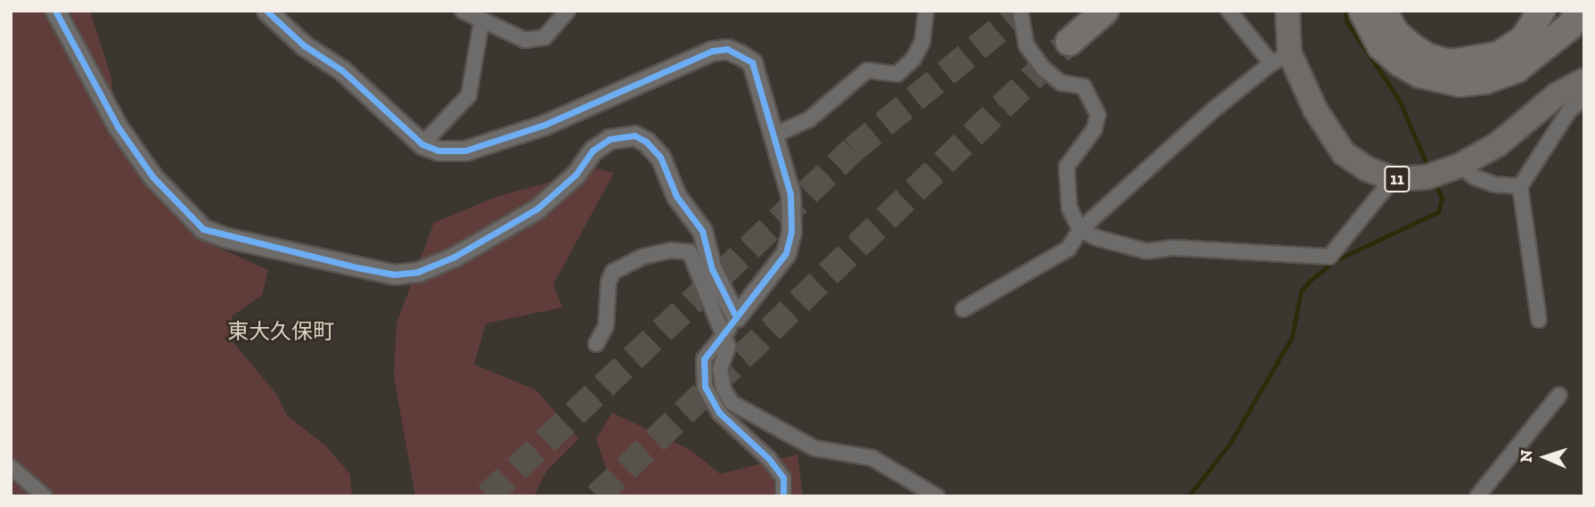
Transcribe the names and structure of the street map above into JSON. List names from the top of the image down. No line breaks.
{"streets":{"main road":["11"]},"districts":["東大久保町"],"north":"left"}
